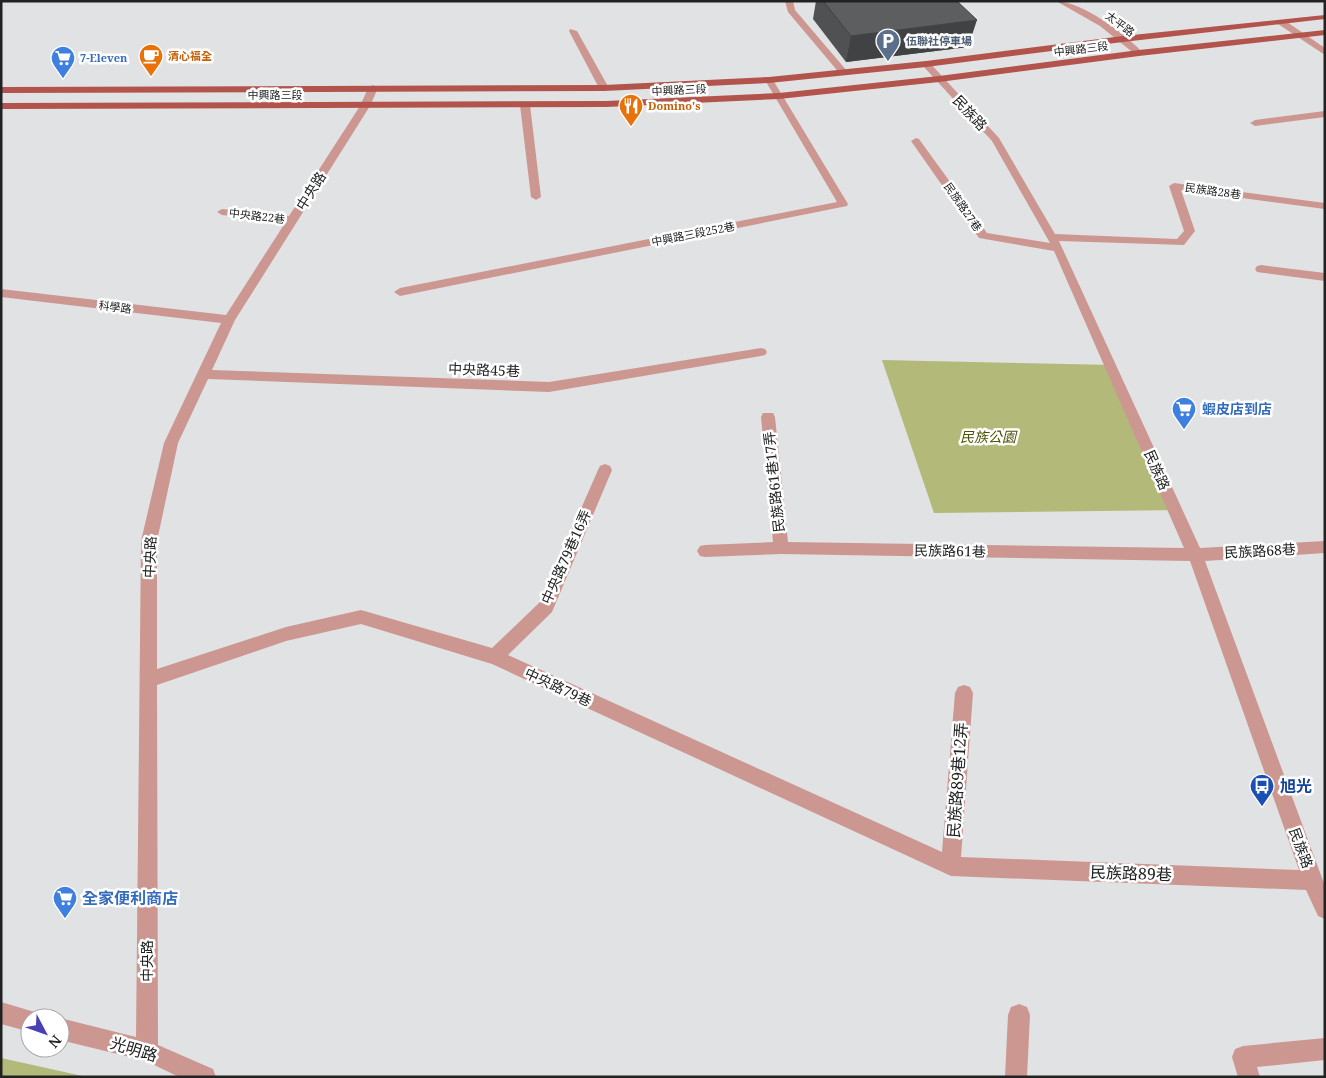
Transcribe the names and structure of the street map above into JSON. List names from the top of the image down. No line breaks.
{"streets":{"main road":["中興路三段"],"street":["太平路","民族路","中央路","民族路28巷","民族路27巷","中央路22巷","中興路三段252巷","科學路","中央路45巷","民族路61巷17弄","民族路61巷","民族路68巷","中央路79巷16弄","中央路79巷","民族路89巷12弄","民族路89巷","光明路"]},"crossings":[["太平路","中興路三段"],["中興路三段","民族路"],["中興路三段","中央路"],["中興路三段","中興路三段252巷"],["民族路","民族路28巷"],["民族路","民族路27巷"],["民族路","民族路61巷"],["民族路","民族路68巷"],["民族路","民族路89巷"],["中央路","中央路22巷"],["中央路","科學路"],["中央路","中央路45巷"],["中央路","中央路79巷"],["中央路","光明路"],["民族路28巷","民族路27巷"],["民族路61巷17弄","民族路61巷"],["民族路61巷","民族路68巷"],["中央路79巷16弄","中央路79巷"],["中央路79巷","民族路89巷12弄"],["中央路79巷","民族路89巷"],["民族路89巷12弄","民族路89巷"]],"parks":["民族公園"],"places":{"parking":["伍聯社停車場"],"cafe":["清心福全"],"supermarket":["7-Eleven","蝦皮店到店","全家便利商店"],"restaurant":["Domino's"],"bus stop":["旭光"]},"north":"bottom right"}
